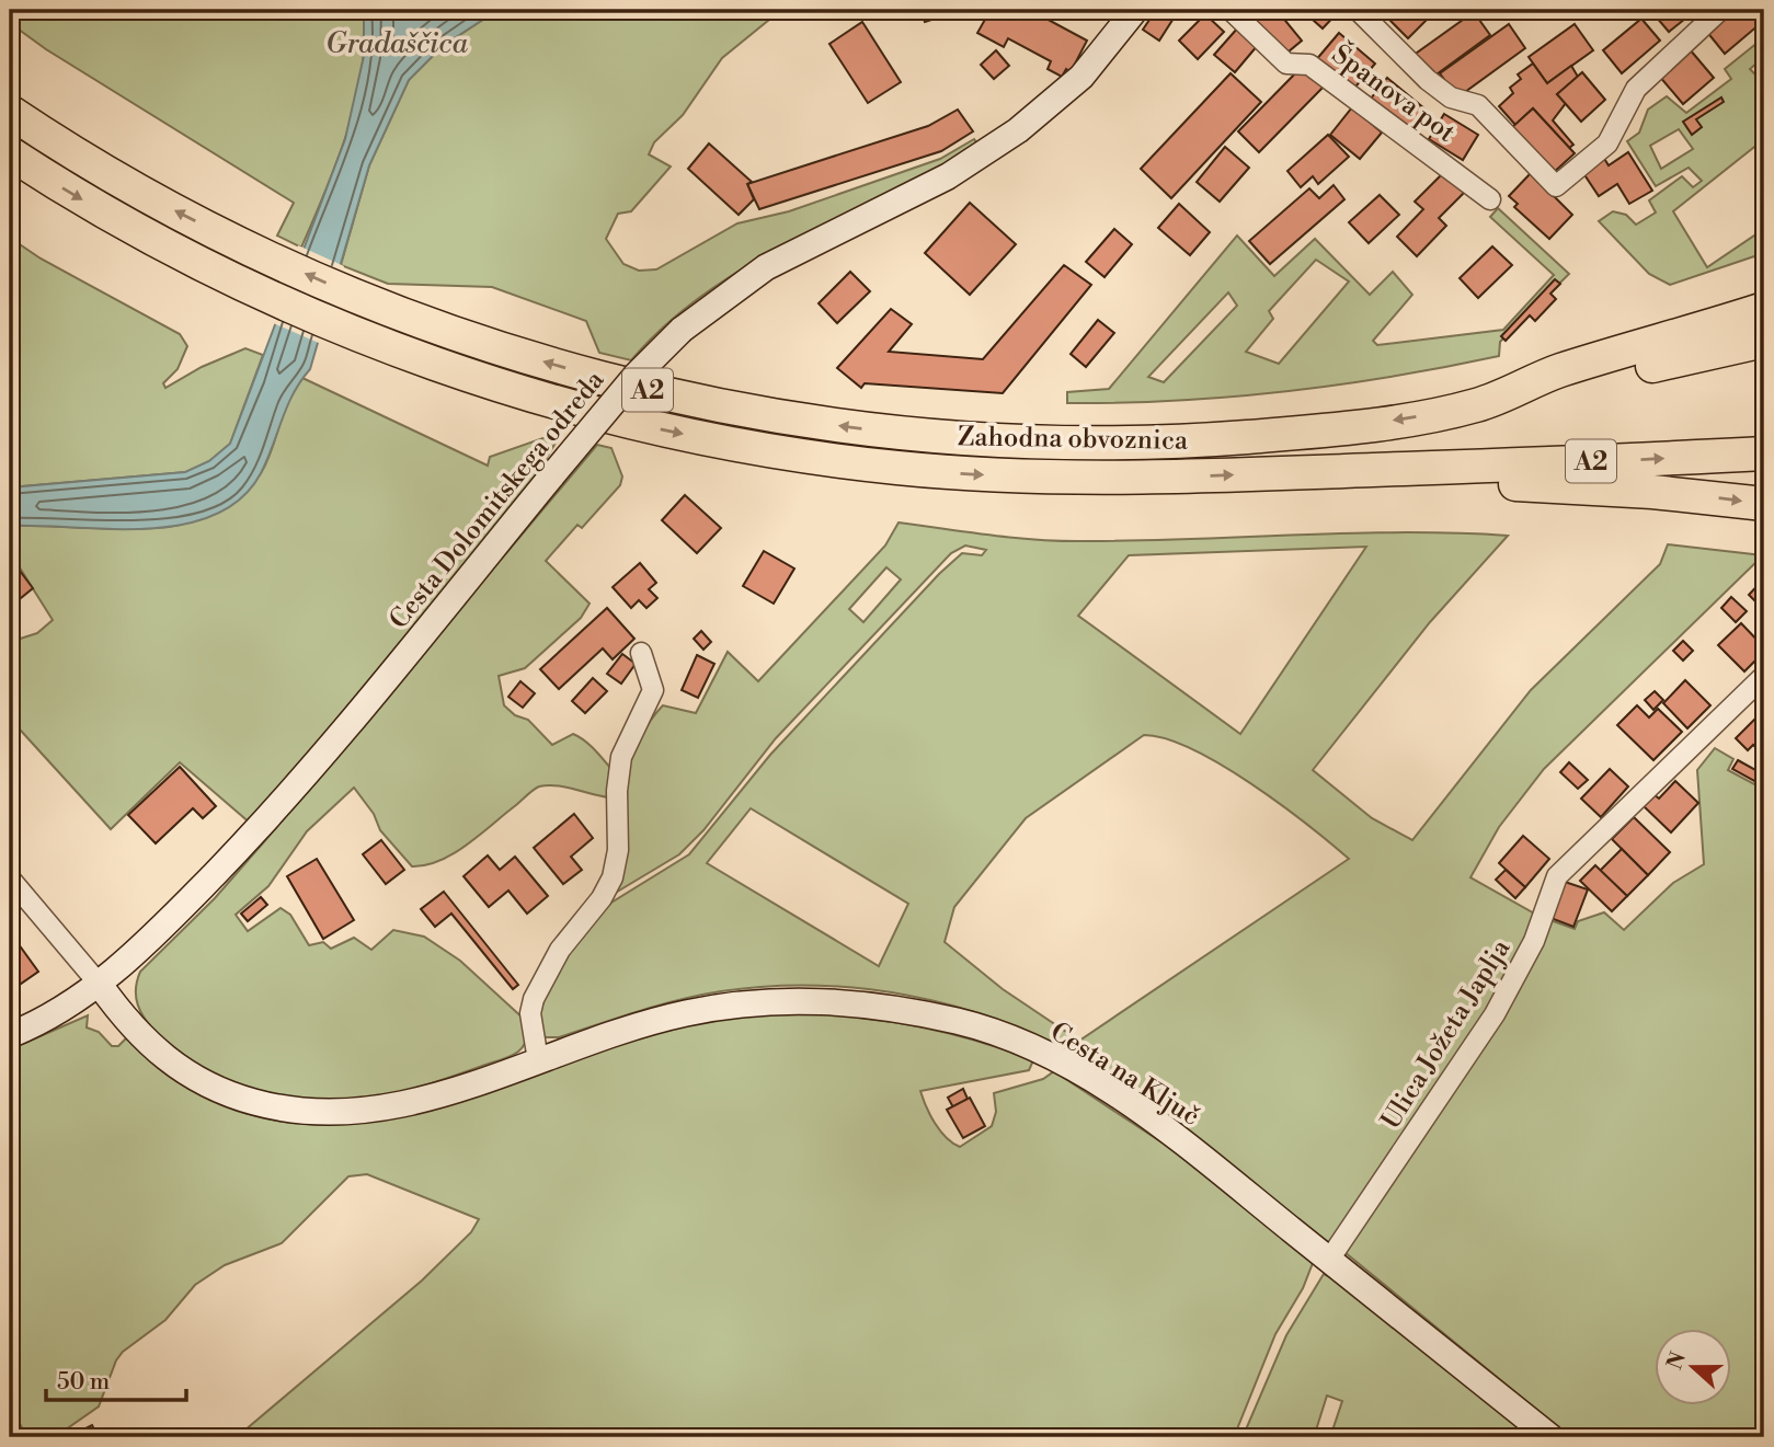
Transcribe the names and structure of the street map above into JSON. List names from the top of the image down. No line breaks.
{"streets":{"highway":["A2","Zahodna obvoznica"],"street":["Španova pot","Cesta Dolomitskega odreda","Ulica Jožeta Japlja","Cesta na Ključ"]},"crossings":[["Cesta Dolomitskega odreda","Cesta na Ključ"],["Ulica Jožeta Japlja","Cesta na Ključ"]],"water":["Gradaščica"],"scale_bar":"50 m","north":"left"}
